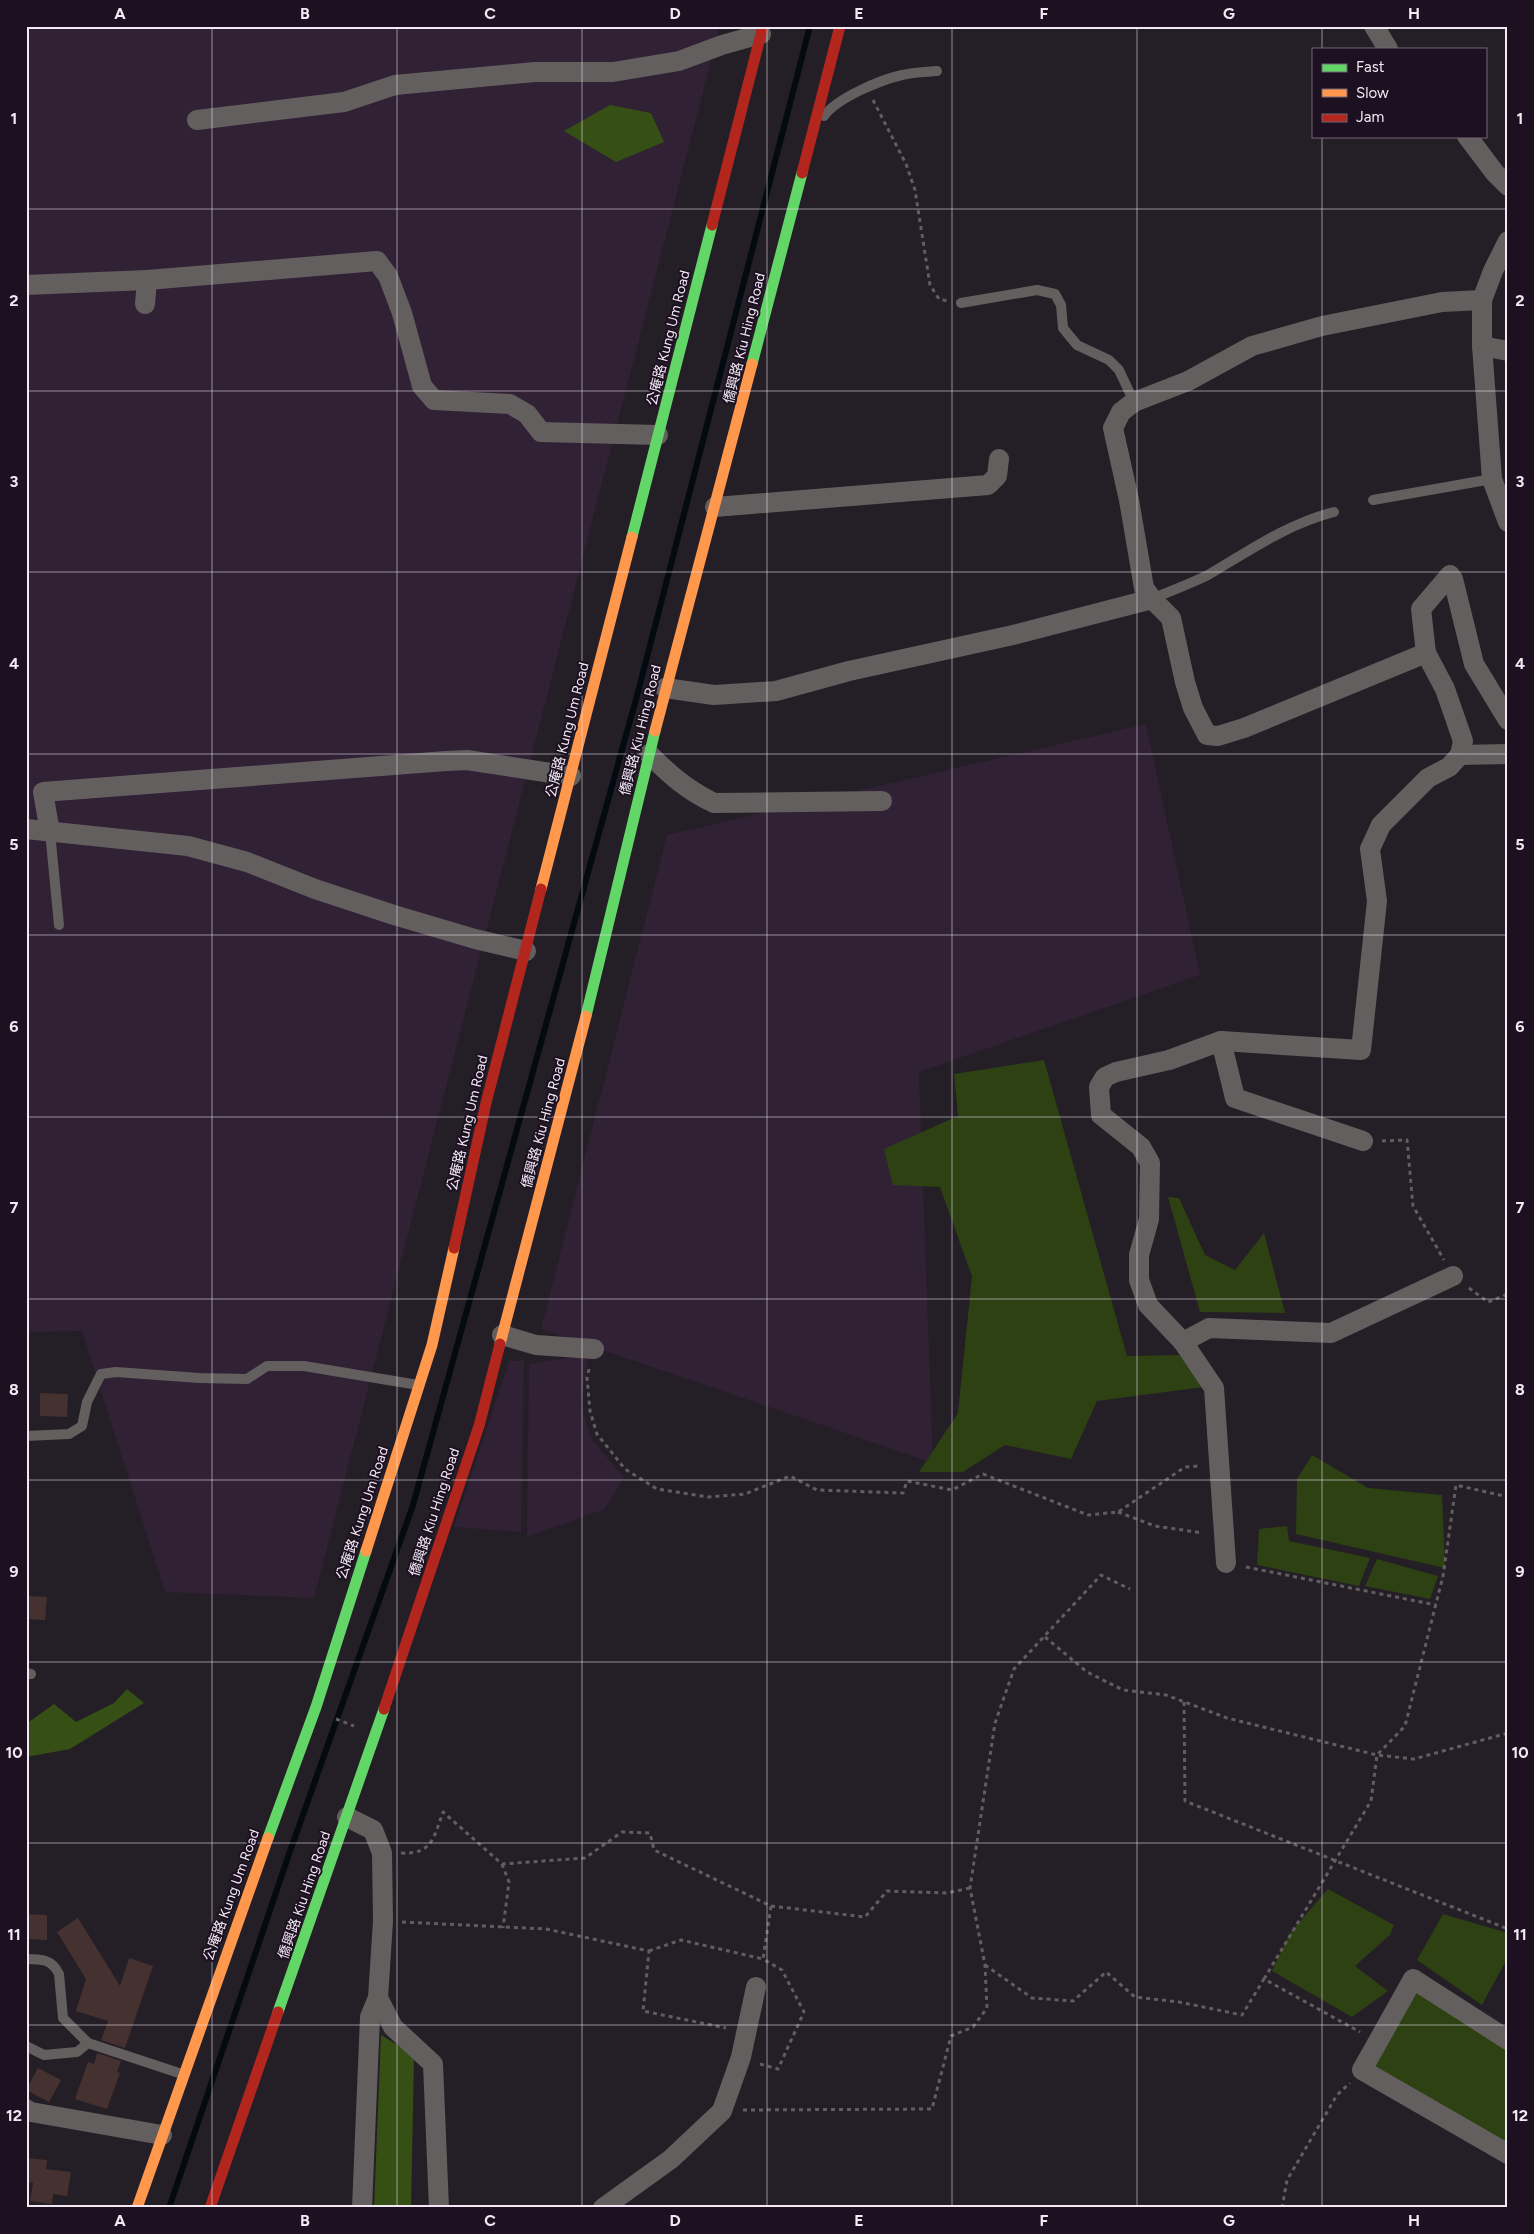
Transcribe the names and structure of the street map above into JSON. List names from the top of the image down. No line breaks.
{"streets":{"street":["公庵路 Kung Um Road","僑興路 Kiu Hing Road"]},"legend":["Fast","Slow","Jam"],"grid":{"columns":["A","B","C","D","E","F","G","H"],"rows":["1","2","3","4","5","6","7","8","9","10","11","12"]}}
